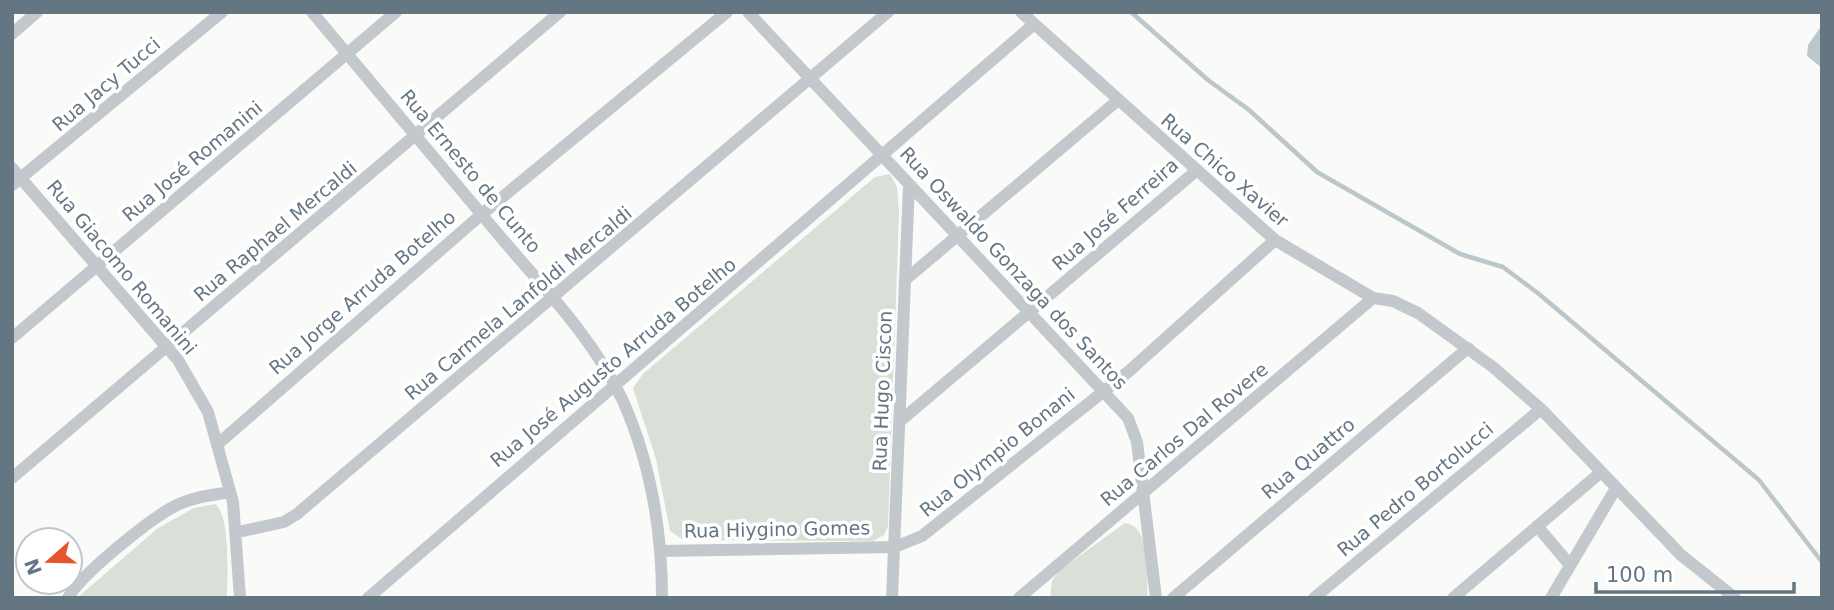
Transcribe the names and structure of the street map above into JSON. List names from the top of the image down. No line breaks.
{"streets":{"street":["Rua Jacy Tucci","Rua José Romanini","Rua Chico Xavier","Rua Ernesto de Cunto","Rua José Ferreira","Rua Raphael Mercaldi","Rua Giacomo Romanini","Rua Oswaldo Gonzaga dos Santos","Rua Jorge Arruda Botelho","Rua Carmela Lanfoldi Mercaldi","Rua José Augusto Arruda Botelho","Rua Hugo Ciscon","Rua Carlos Dal Rovere","Rua Olympio Bonani","Rua Quattro","Rua Pedro Bortolucci","Rua Hiygino Gomes"]},"crossings":[["Rua Jacy Tucci","Rua Giacomo Romanini"],["Rua José Romanini","Rua Ernesto de Cunto"],["Rua José Romanini","Rua Giacomo Romanini"],["Rua Chico Xavier","Rua José Ferreira"],["Rua Chico Xavier","Rua José Augusto Arruda Botelho"],["Rua Chico Xavier","Rua Carlos Dal Rovere"],["Rua Chico Xavier","Rua Olympio Bonani"],["Rua Chico Xavier","Rua Quattro"],["Rua Chico Xavier","Rua Pedro Bortolucci"],["Rua Ernesto de Cunto","Rua Raphael Mercaldi"],["Rua Ernesto de Cunto","Rua Jorge Arruda Botelho"],["Rua Ernesto de Cunto","Rua Carmela Lanfoldi Mercaldi"],["Rua Ernesto de Cunto","Rua José Augusto Arruda Botelho"],["Rua Ernesto de Cunto","Rua Hiygino Gomes"],["Rua José Ferreira","Rua Oswaldo Gonzaga dos Santos"],["Rua José Ferreira","Rua Hugo Ciscon"],["Rua Raphael Mercaldi","Rua Giacomo Romanini"],["Rua Giacomo Romanini","Rua Jorge Arruda Botelho"],["Rua Giacomo Romanini","Rua Carmela Lanfoldi Mercaldi"],["Rua Oswaldo Gonzaga dos Santos","Rua Carmela Lanfoldi Mercaldi"],["Rua Oswaldo Gonzaga dos Santos","Rua José Augusto Arruda Botelho"],["Rua Oswaldo Gonzaga dos Santos","Rua Hugo Ciscon"],["Rua Oswaldo Gonzaga dos Santos","Rua Carlos Dal Rovere"],["Rua Oswaldo Gonzaga dos Santos","Rua Olympio Bonani"],["Rua Hugo Ciscon","Rua Olympio Bonani"],["Rua Hugo Ciscon","Rua Hiygino Gomes"],["Rua Olympio Bonani","Rua Hiygino Gomes"]],"scale_bar":"100 m","north":"left"}
